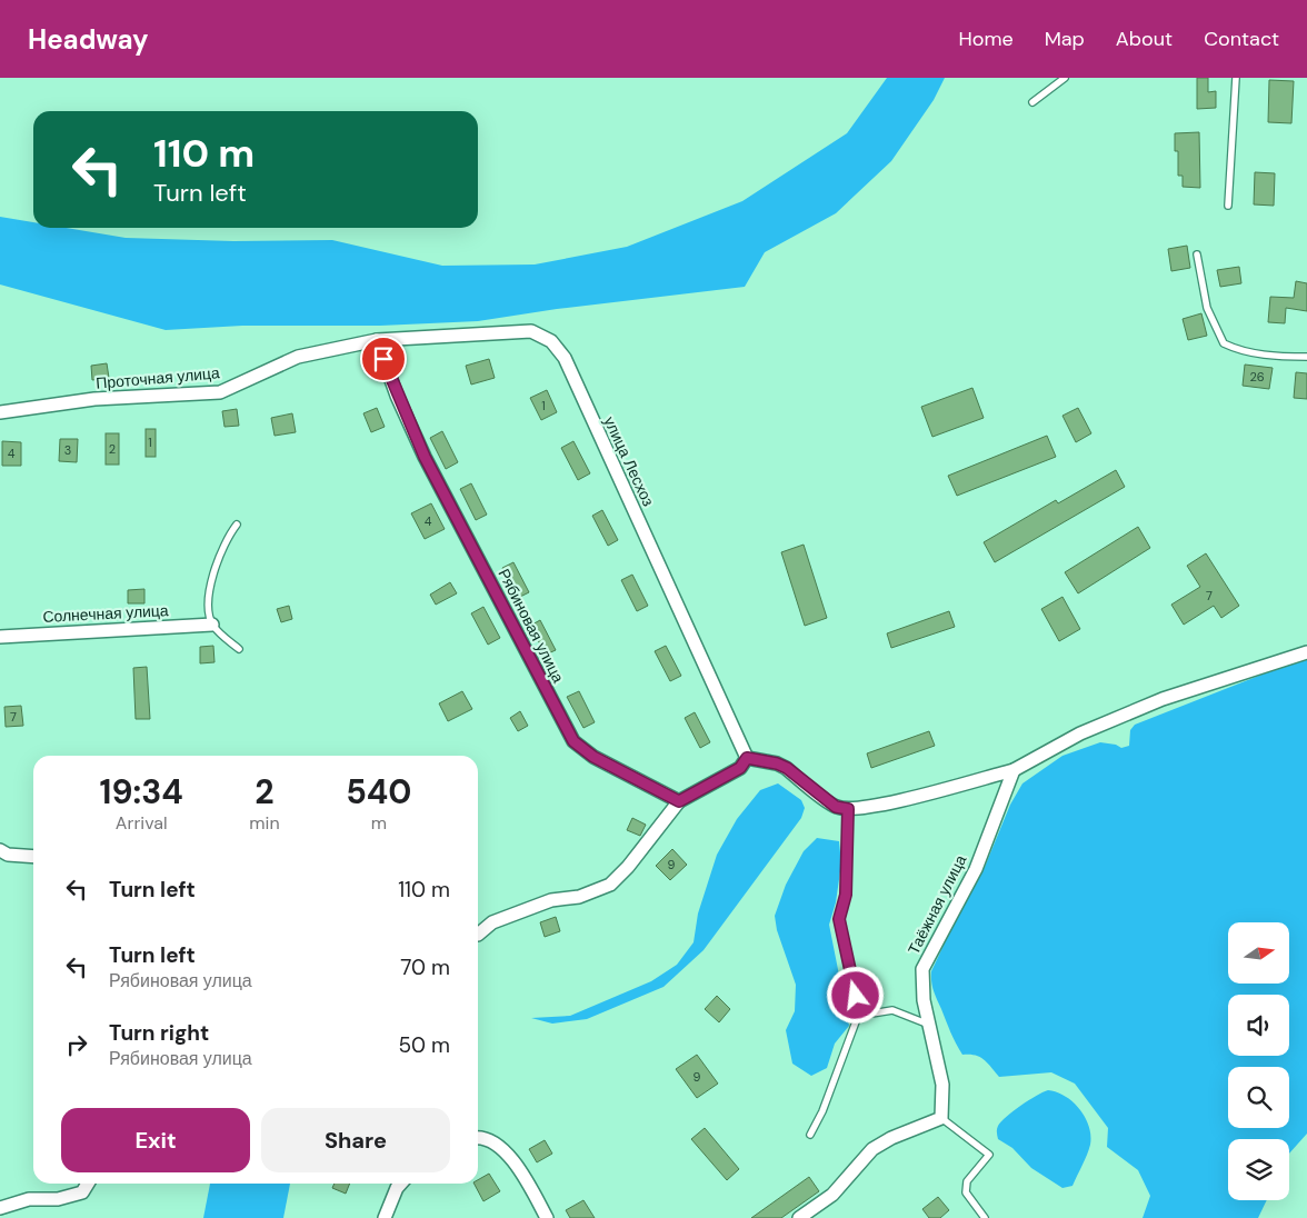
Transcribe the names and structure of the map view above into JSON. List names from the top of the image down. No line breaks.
{"streets":{"street":["Проточная улица","улица Лесхоз","Солнечная улица","Рябиновая улица","Таёжная улица"]},"crossings":[["Проточная улица","улица Лесхоз"],["Проточная улица","Рябиновая улица"],["улица Лесхоз","Рябиновая улица"]],"house_numbers":["26","1","1","2","3","4","4","7","7","9","9"],"north":"right","page":{"header":"Headway","nav":["Home","Map","About","Contact"],"turn":["110 m","Turn left"],"eta":["19:34","Arrival","2","min","540","m"],"list":[{"name":"Turn left","value":"110 m"},{"name":"Turn left","note":"Рябиновая улица","value":"70 m"},{"name":"Turn right","note":"Рябиновая улица","value":"50 m"}],"buttons":["Exit","Share"]}}
